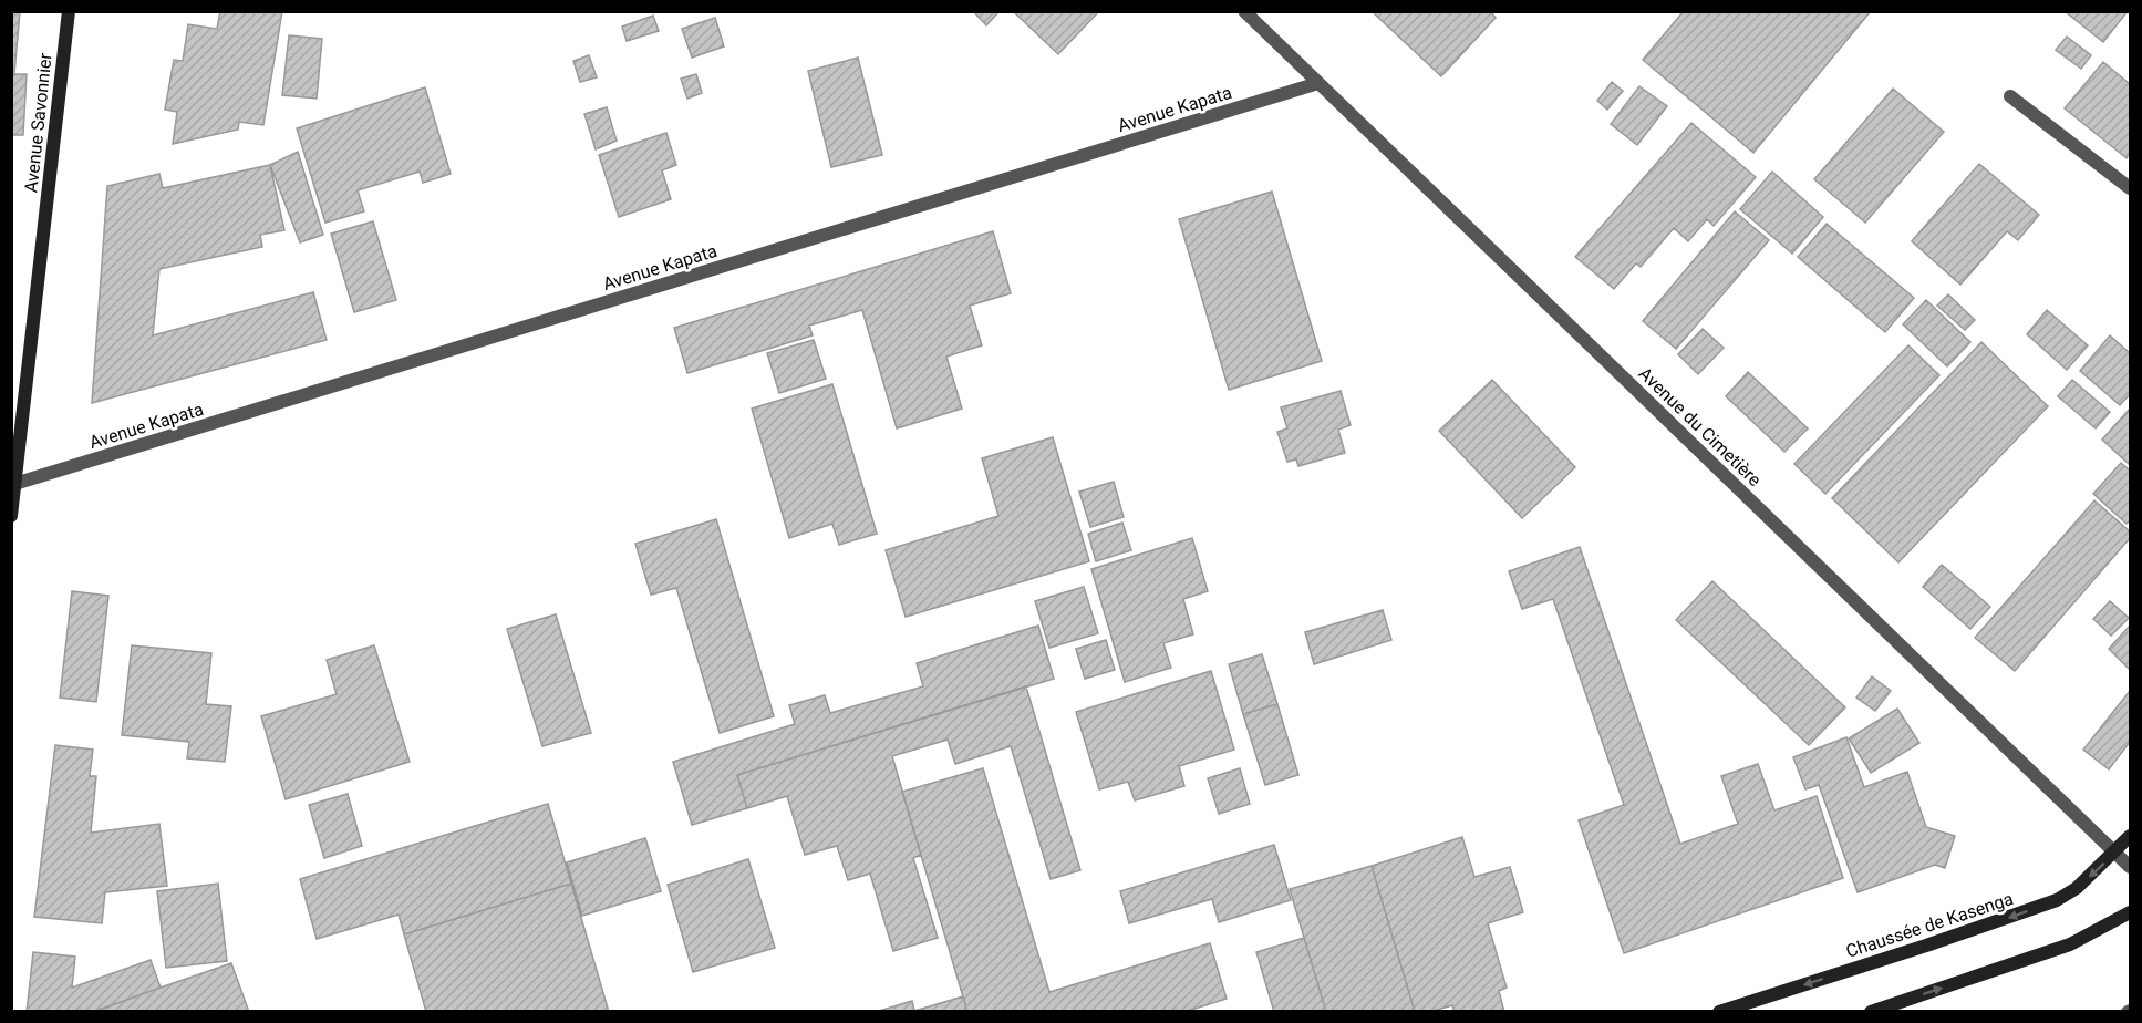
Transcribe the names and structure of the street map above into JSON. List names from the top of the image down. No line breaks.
{"streets":{"main road":["Avenue Savonnier","Chaussée de Kasenga"],"street":["Avenue Kapata","Avenue du Cimetière"]},"crossings":[["Avenue Kapata","Avenue Savonnier"],["Avenue Kapata","Avenue du Cimetière"],["Avenue du Cimetière","Chaussée de Kasenga"]]}
